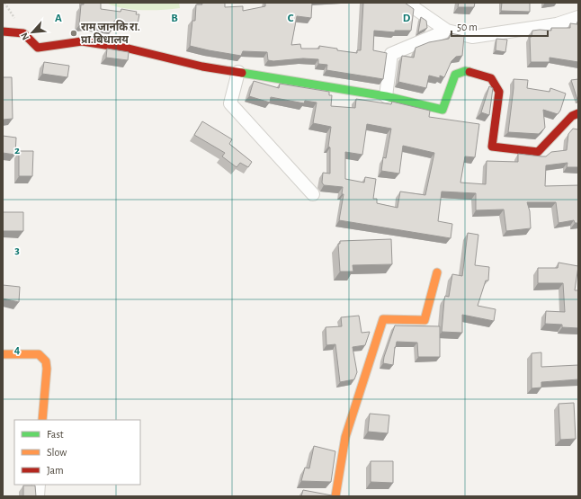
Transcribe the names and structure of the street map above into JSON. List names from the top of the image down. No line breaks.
{"places":["राम जानकि रा. प्रा.बिधालय"],"legend":["Fast","Slow","Jam"],"scale_bar":"50 m","north":"bottom left","grid":{"columns":["A","B","C","D"],"rows":["2","3","4"]}}
